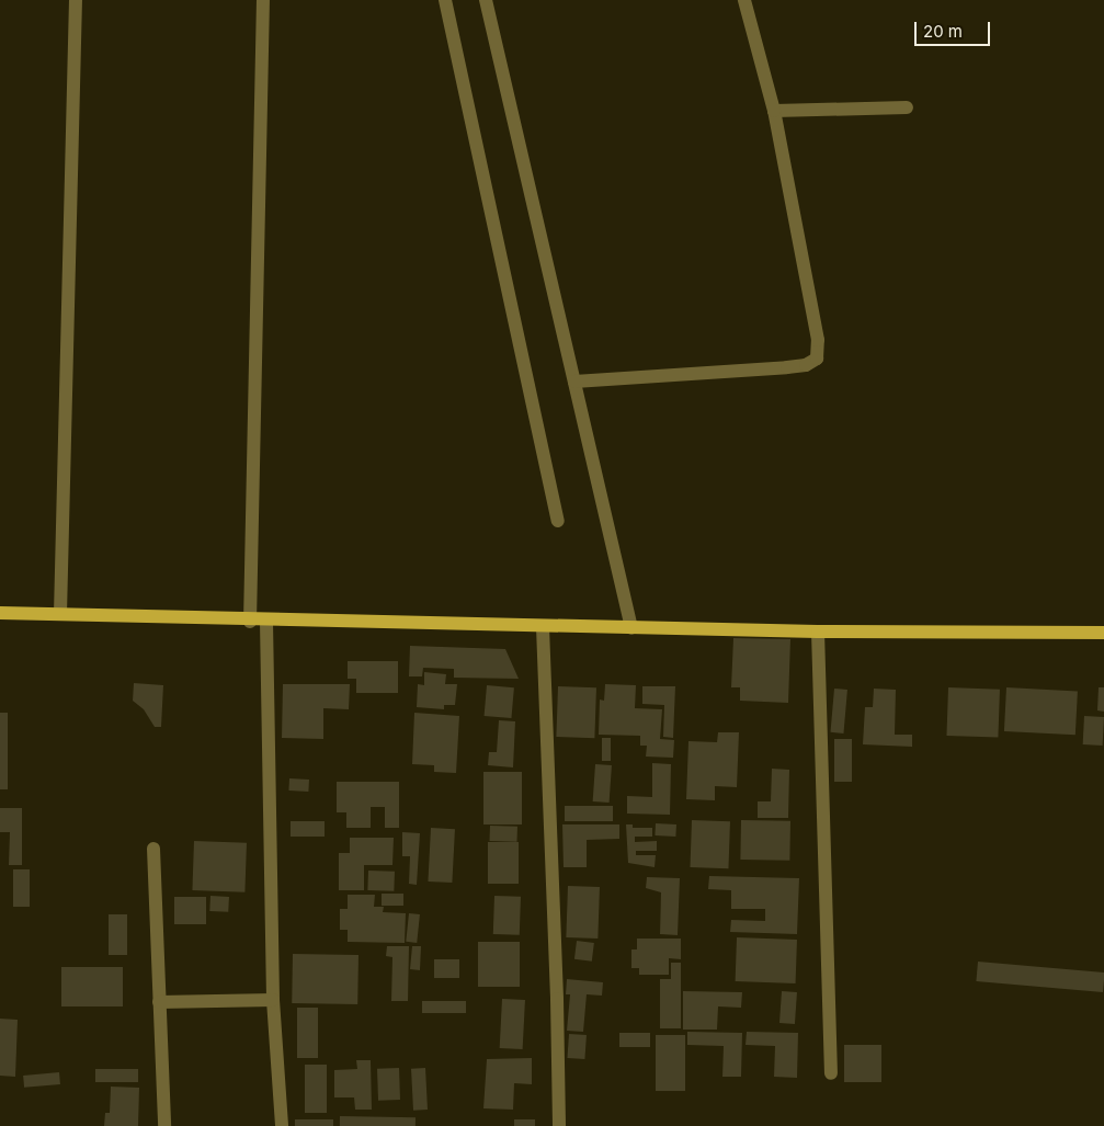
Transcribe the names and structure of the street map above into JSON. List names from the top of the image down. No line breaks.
{"scale_bar":"20 m"}
